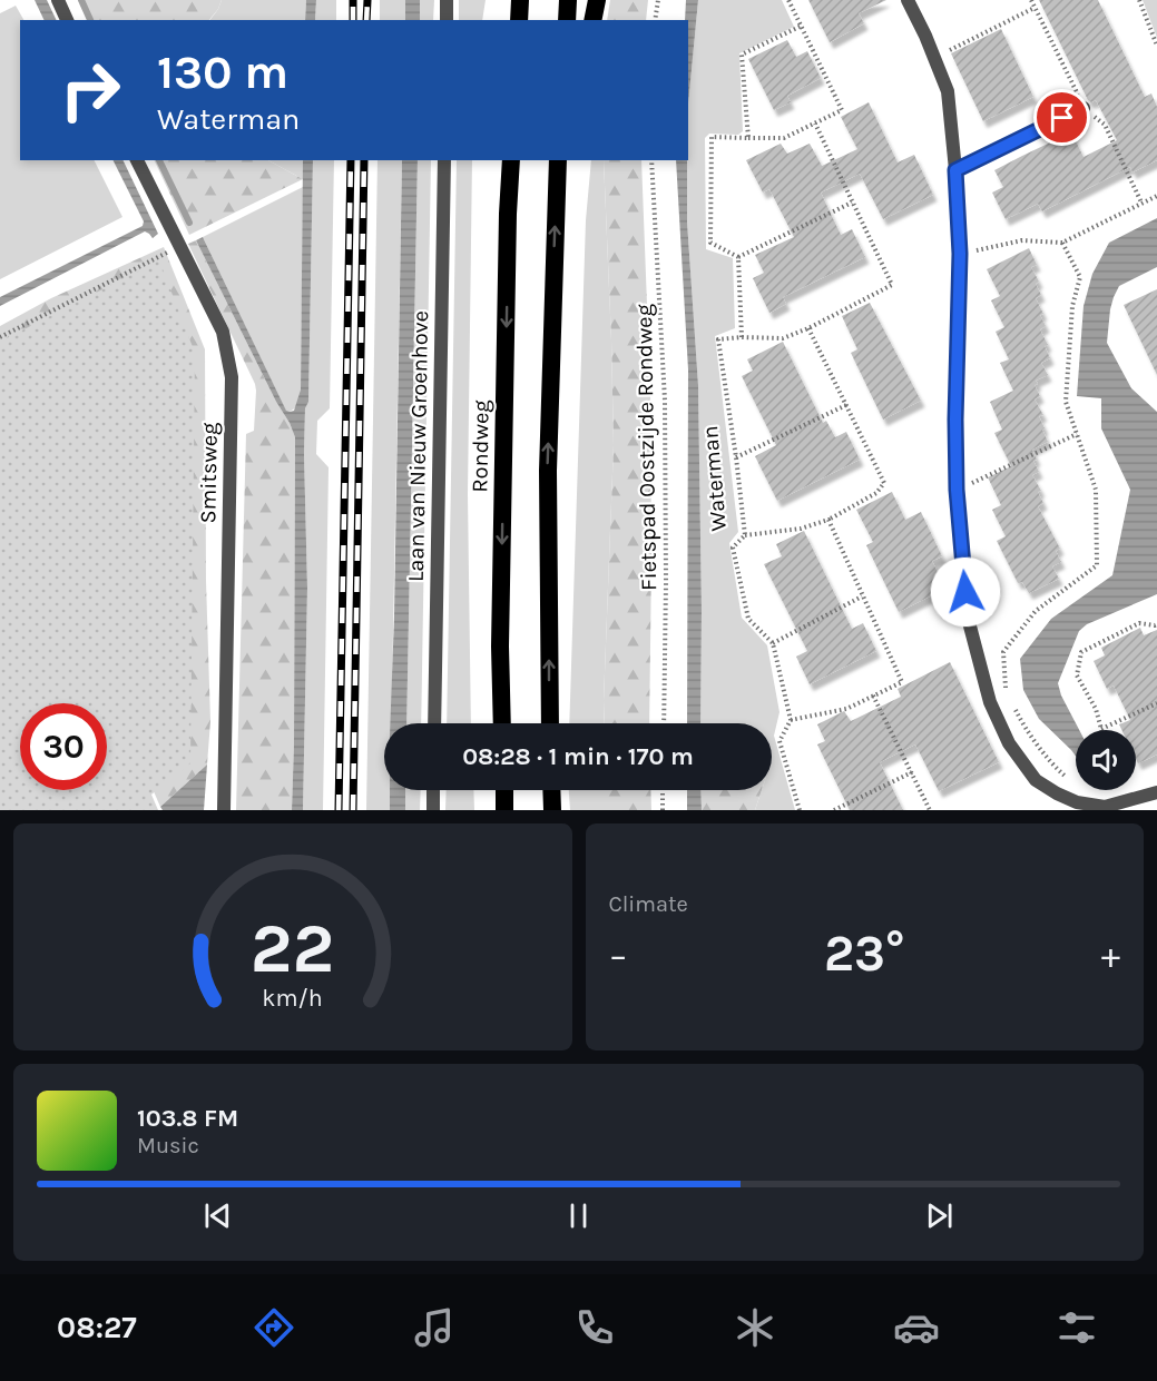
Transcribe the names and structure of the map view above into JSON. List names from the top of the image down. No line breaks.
{"streets":{"highway":["Rondweg"],"street":["Laan van Nieuw Groenhove","Smitsweg"],"path":["Fietspad Oostzijde Rondweg","Waterman"]},"page":{"turn":["130 m","Waterman"],"limit":"30","trip":"08:28 · 1 min · 170 m","tile":"Climate","heat":["−","23°","+"],"song":["103.8 FM","Music"],"tabs":"08:27","gauge":["22","km/h"]}}
